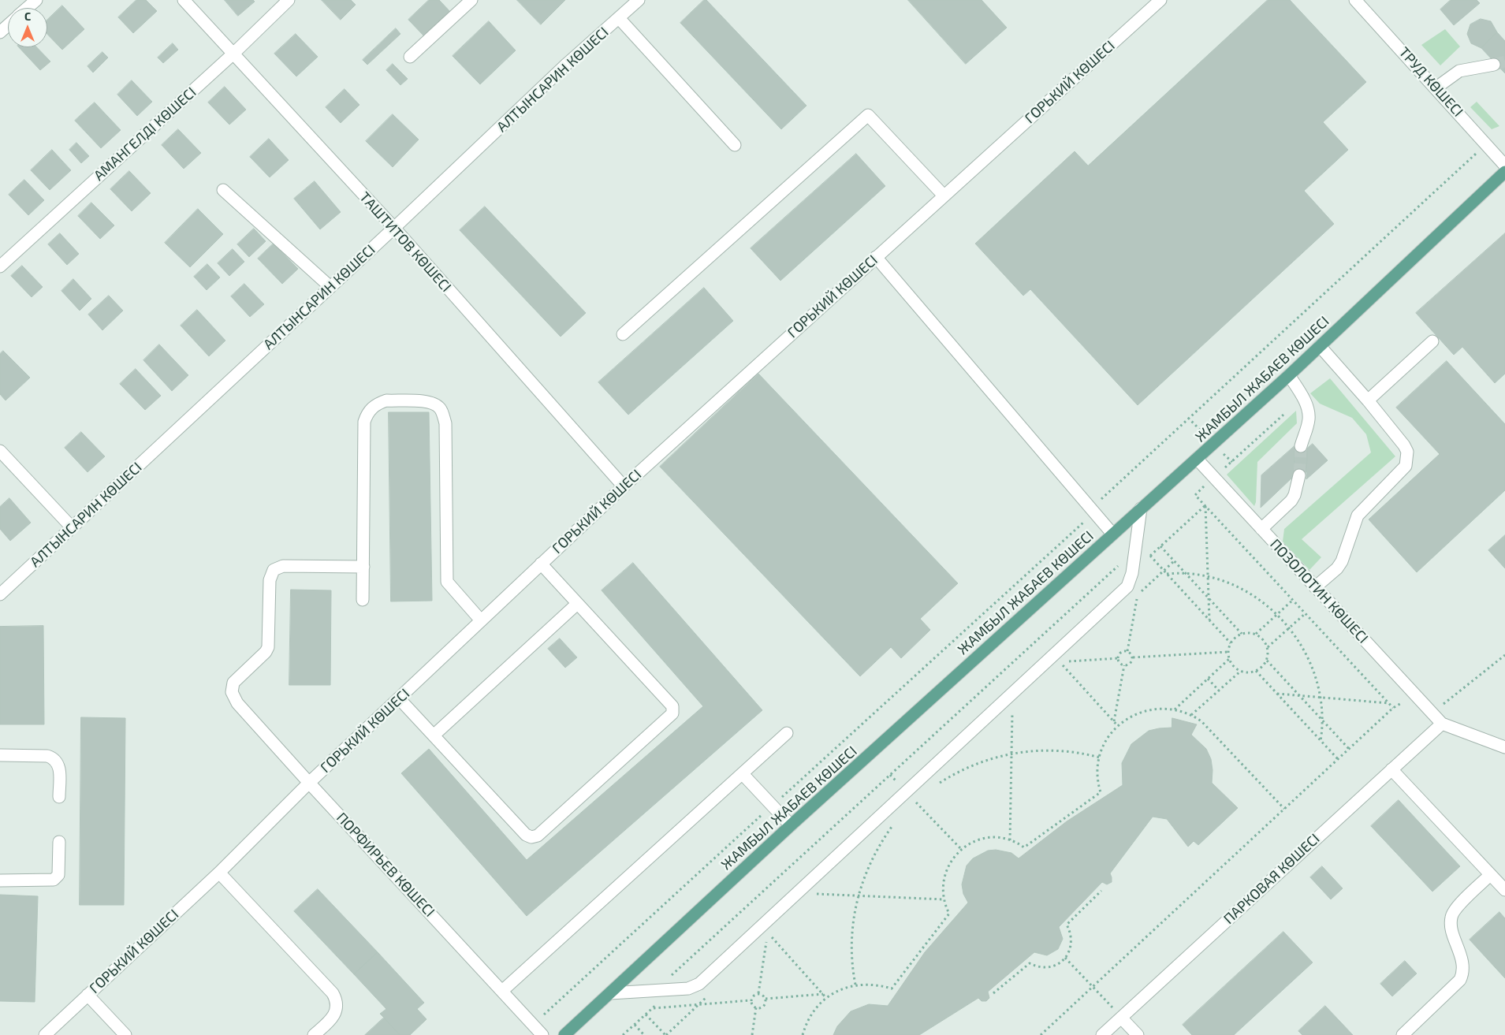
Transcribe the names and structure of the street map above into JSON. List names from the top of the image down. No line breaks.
{"streets":{"main road":["ЖАМБЫЛ ЖАБАЕВ КӨШЕСІ"],"street":["АЛТЫНСАРИН КӨШЕСІ","ГОРЬКИЙ КӨШЕСІ","ТРУД КӨШЕСІ","АМАНГЕЛДІ КӨШЕСІ","ТАШТИТОВ КӨШЕСІ","ПОЗОЛОТИН КӨШЕСІ","ПОРФИРЬЕВ КӨШЕСІ","ПАРКОВАЯ КӨШЕСІ"]},"crossings":[["АЛТЫНСАРИН КӨШЕСІ","ТАШТИТОВ КӨШЕСІ"],["ГОРЬКИЙ КӨШЕСІ","ТАШТИТОВ КӨШЕСІ"],["ГОРЬКИЙ КӨШЕСІ","ПОРФИРЬЕВ КӨШЕСІ"],["АМАНГЕЛДІ КӨШЕСІ","ТАШТИТОВ КӨШЕСІ"],["ЖАМБЫЛ ЖАБАЕВ КӨШЕСІ","ПОЗОЛОТИН КӨШЕСІ"],["ПОЗОЛОТИН КӨШЕСІ","ПАРКОВАЯ КӨШЕСІ"]],"north":"top"}
